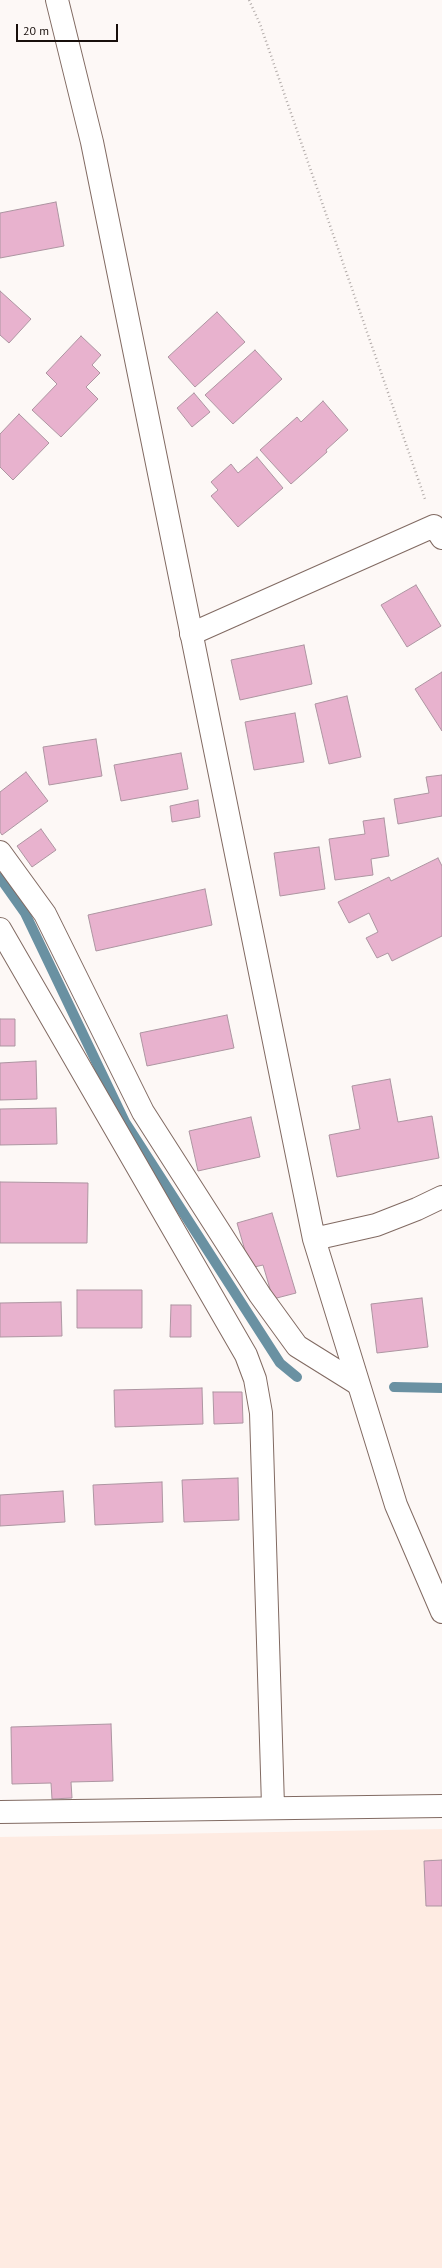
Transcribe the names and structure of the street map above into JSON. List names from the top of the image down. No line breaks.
{"scale_bar":"20 m"}
